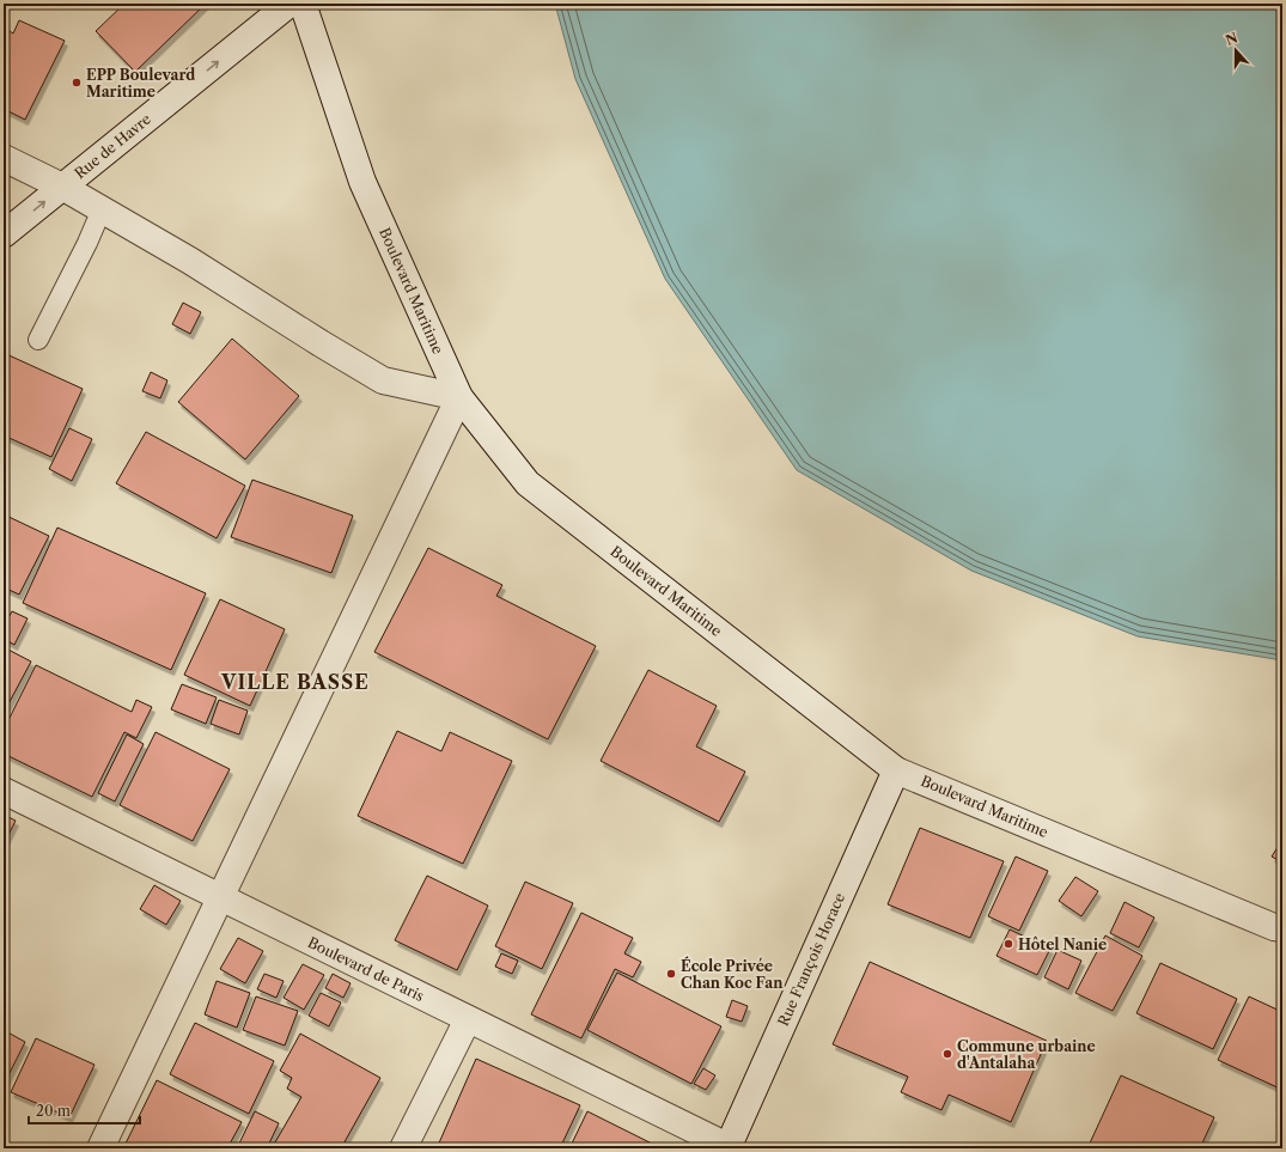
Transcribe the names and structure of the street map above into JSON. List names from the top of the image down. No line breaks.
{"streets":{"street":["Rue de Havre","Boulevard Maritime","Rue François Horace","Boulevard de Paris"]},"crossings":[["Boulevard Maritime","Rue François Horace"],["Rue François Horace","Boulevard de Paris"]],"one_way":["Rue de Havre"],"districts":["VILLE BASSE"],"places":["EPP Boulevard Maritime","Hôtel Nanie","École Privée Chan Koc Fan","Commune urbaine d'Antalaha"],"scale_bar":"20 m","north":"top"}
